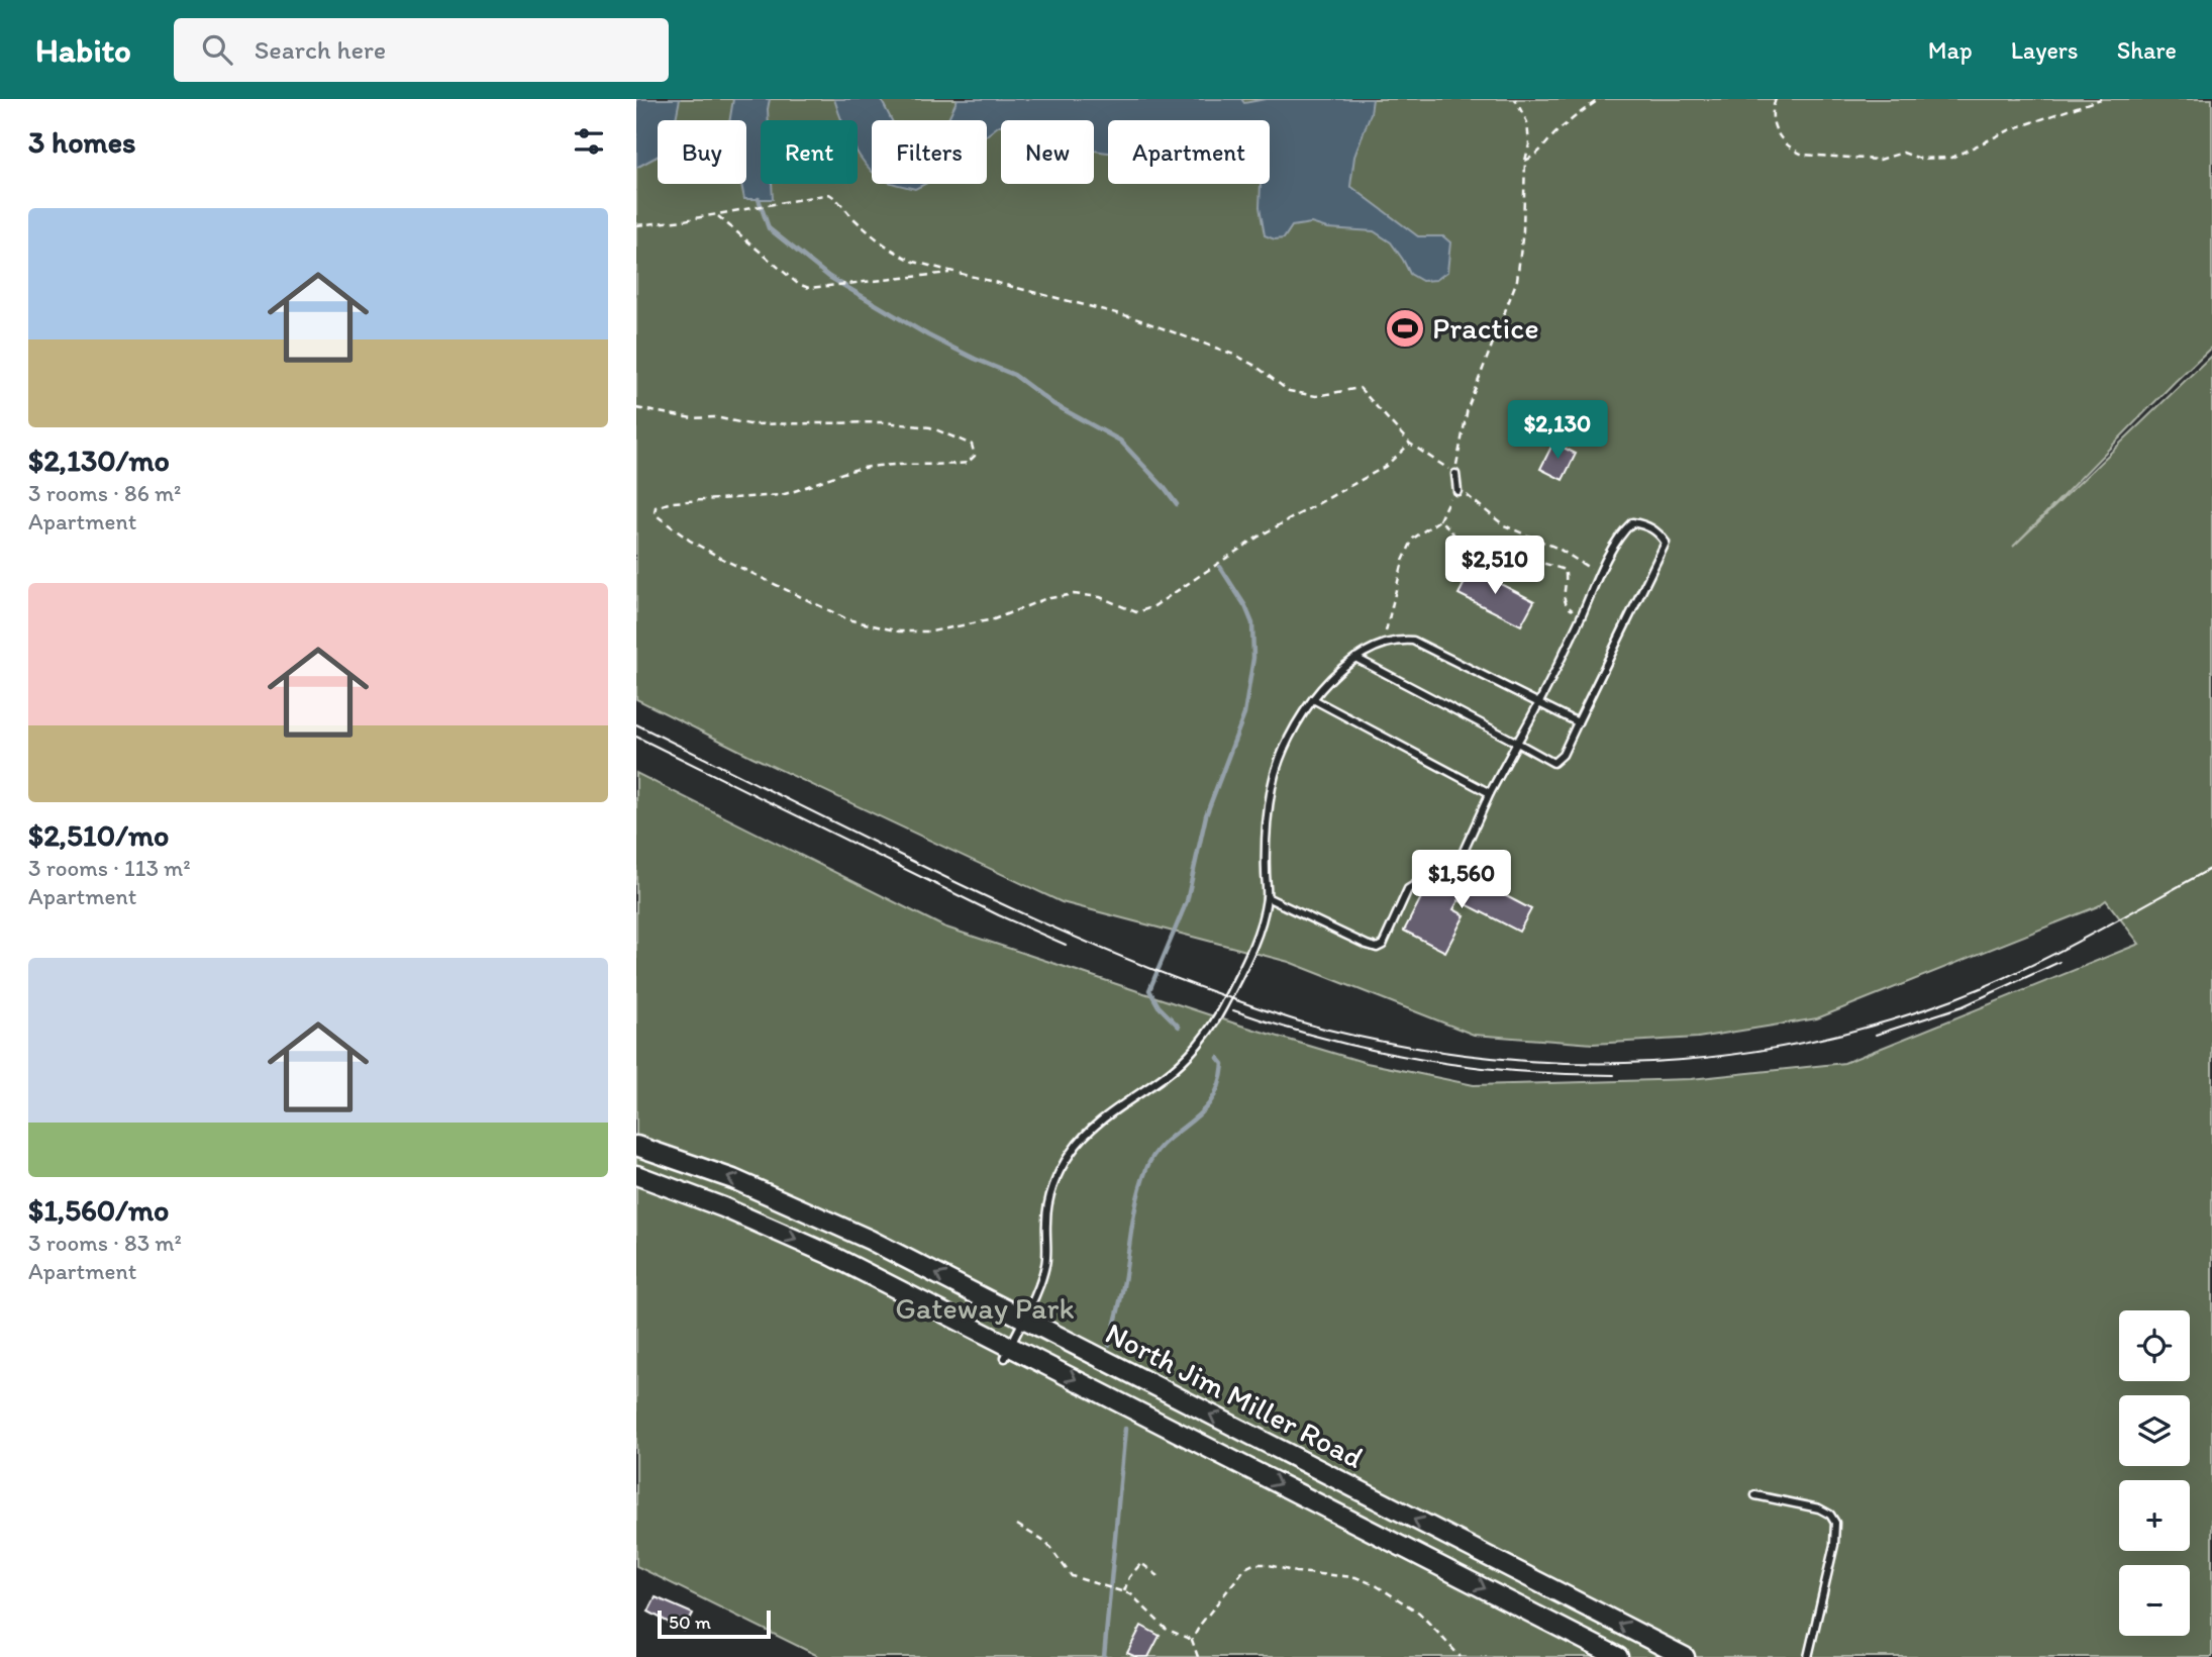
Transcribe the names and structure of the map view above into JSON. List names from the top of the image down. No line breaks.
{"streets":{"main road":["North Jim Miller Road"]},"parks":["Gateway Park"],"places":{"sports":["Practice"]},"scale_bar":"50 m","page":{"header":"Habito","search":"Search here","nav":["Map","Layers","Share"],"heading":"3 homes","chip":["Buy","Rent","Filters","New","Apartment"],"list":[{"name":"$2,130/mo","note":"3 rooms · 86 m² · Apartment"},{"name":"$2,510/mo","note":"3 rooms · 113 m² · Apartment"},{"name":"$1,560/mo","note":"3 rooms · 83 m² · Apartment"}],"price":["$2,130","$2,510","$1,560"],"map_buttons":["+","−"],"scale":"50 m"}}
